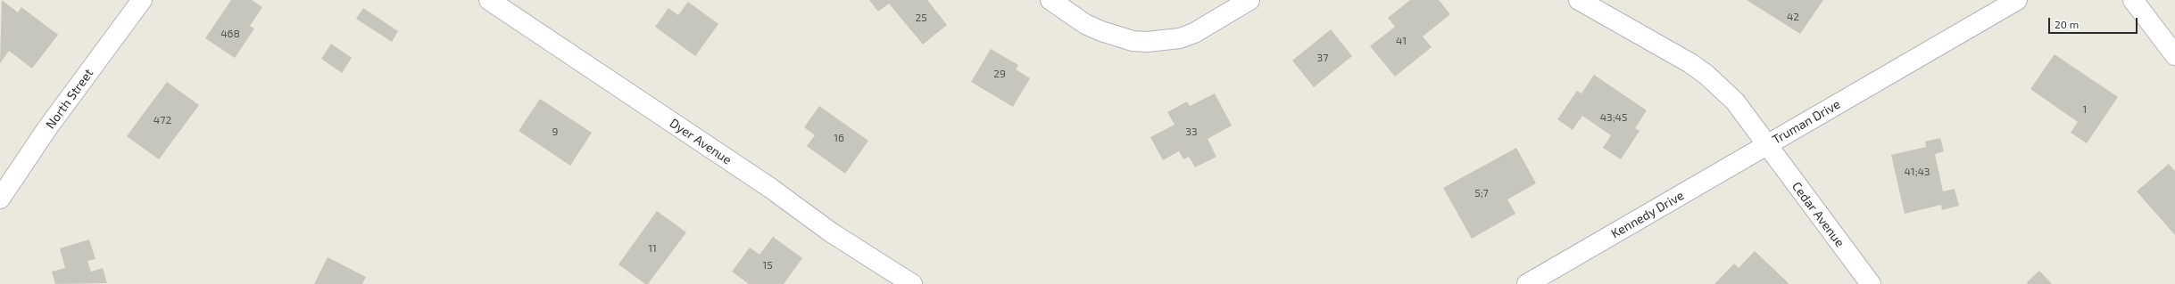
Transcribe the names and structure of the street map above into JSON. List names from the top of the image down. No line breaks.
{"streets":{"street":["North Street","Truman Drive","Dyer Avenue","Kennedy Drive","Cedar Avenue"]},"crossings":[["Truman Drive","Kennedy Drive"],["Truman Drive","Cedar Avenue"],["Kennedy Drive","Cedar Avenue"]],"house_numbers":["42","25","468","41","37","29","1","43;45","472","9","33","16","41;43","5;7","11","15"],"scale_bar":"20 m"}
